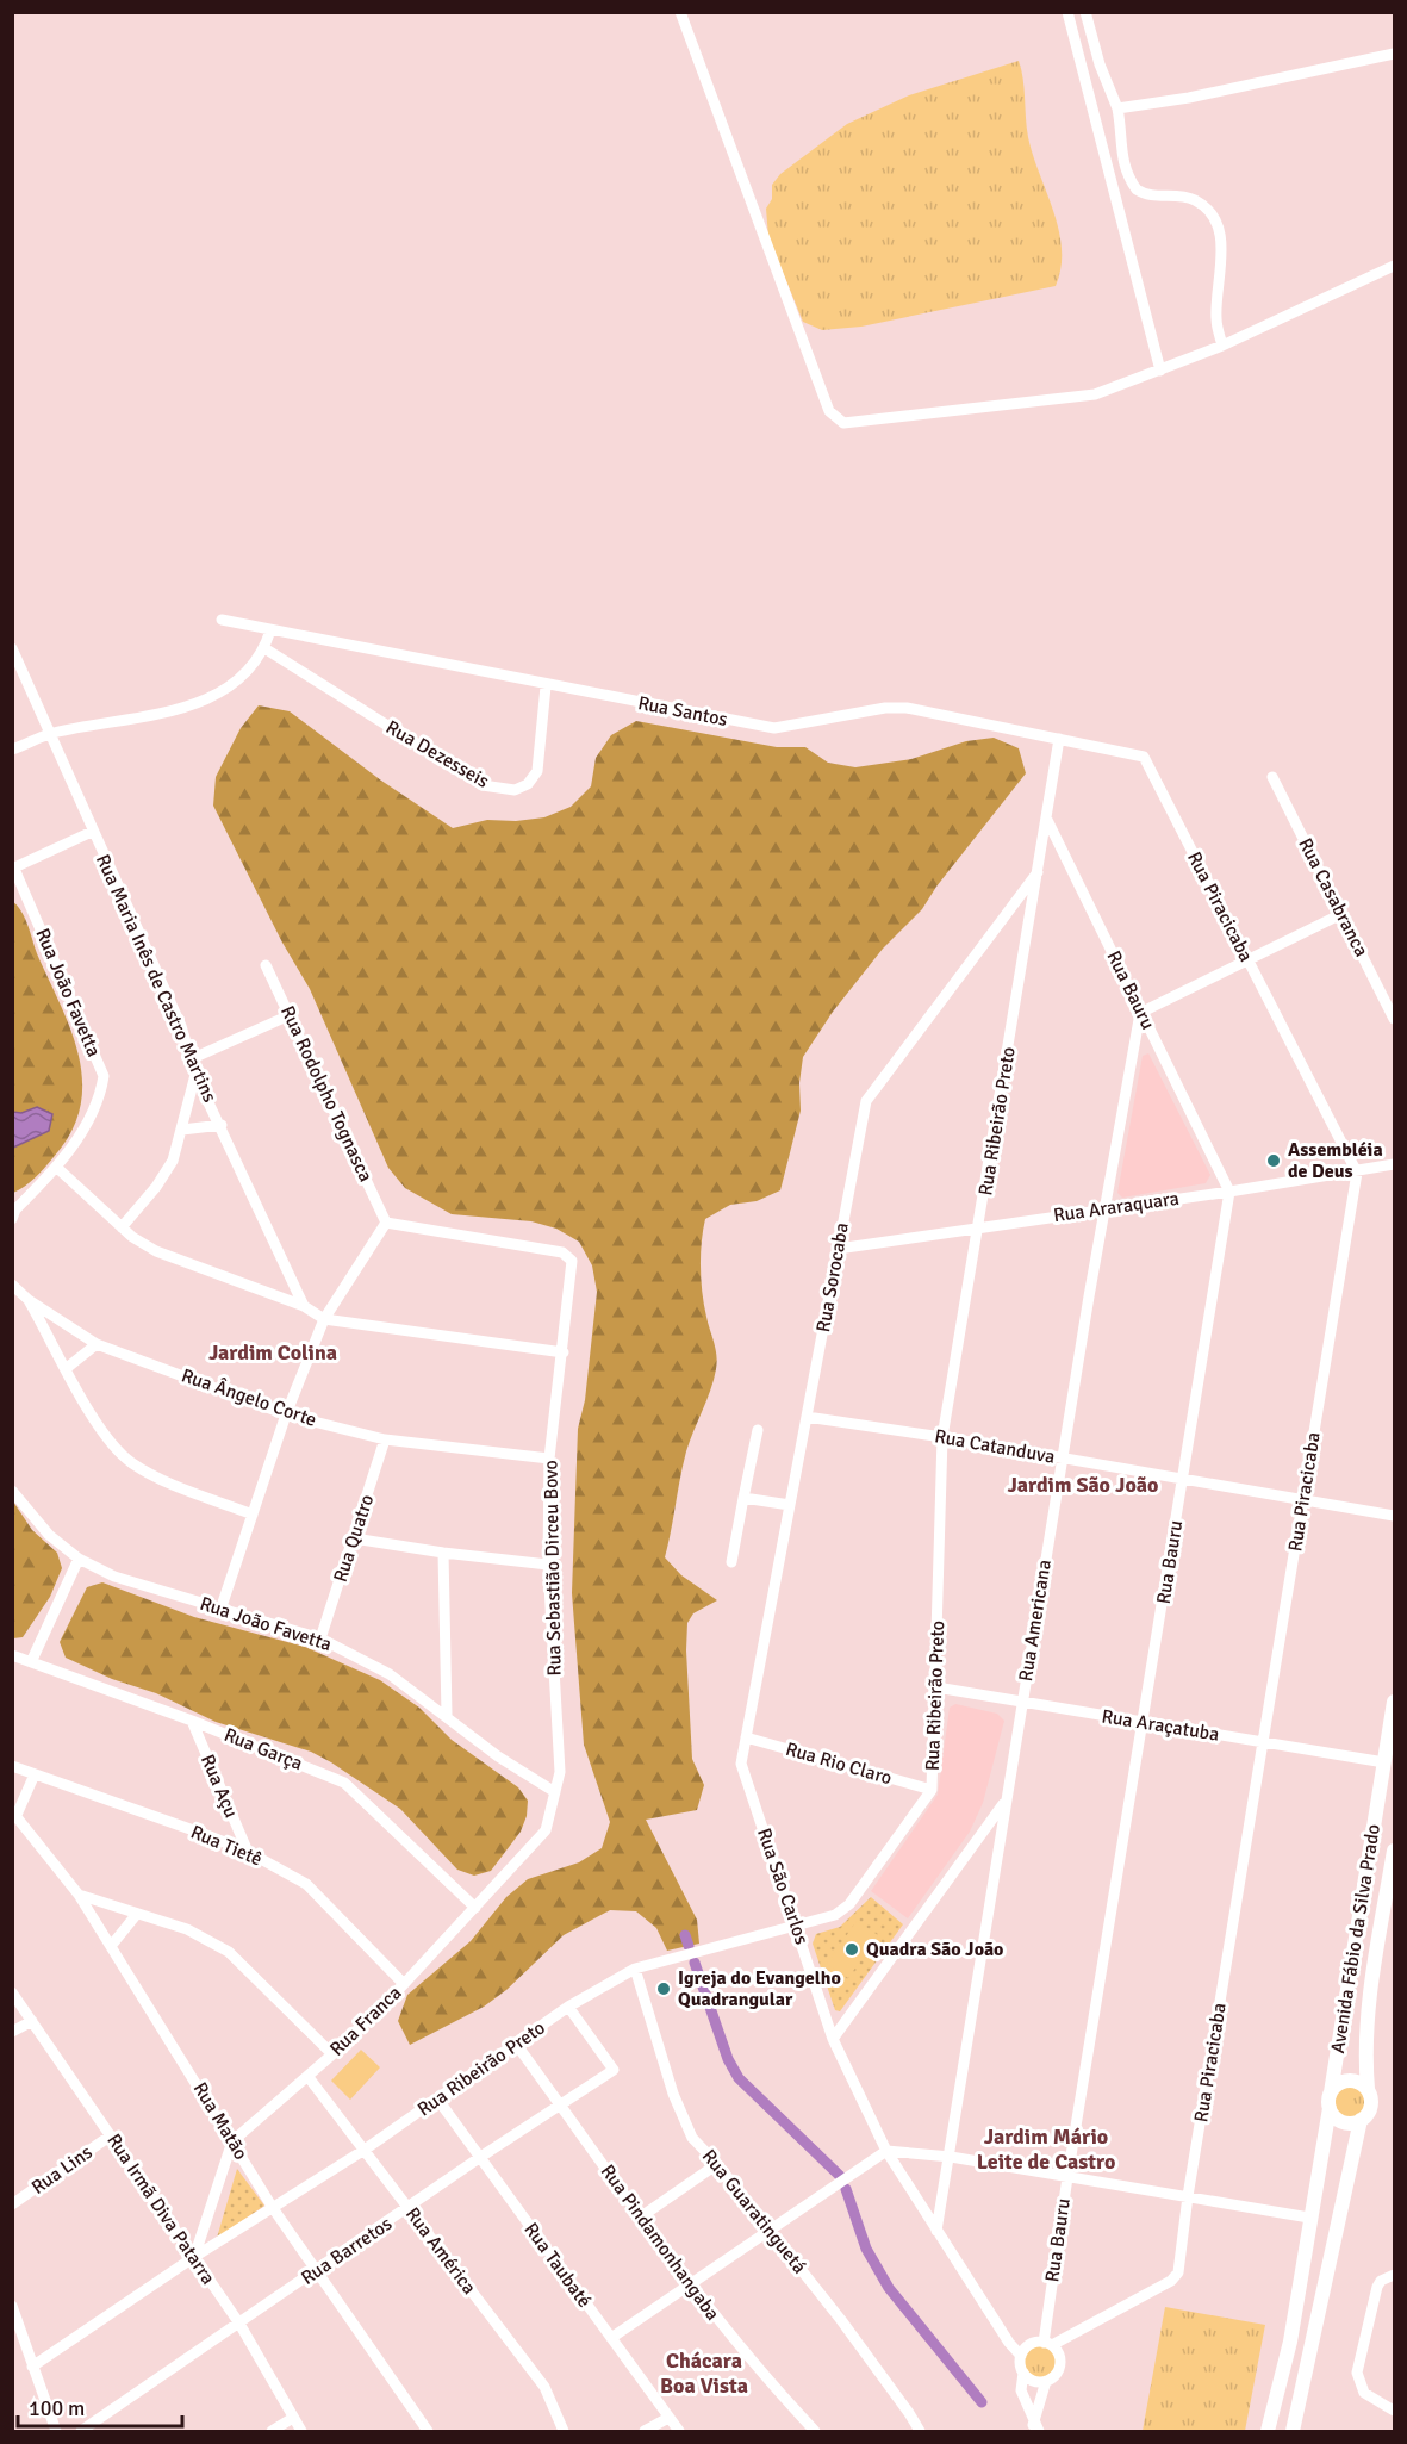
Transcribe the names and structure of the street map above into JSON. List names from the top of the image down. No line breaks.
{"streets":{"main road":["Avenida Fábio da Silva Prado"],"street":["Rua Santos","Rua Dezesseis","Rua Casabranca","Rua Piracicaba","Rua Maria Inês de Castro Martins","Rua Bauru","Rua João Favetta","Rua Rodolpho Tognasca","Rua Ribeirão Preto","Rua Araraquara","Rua Sorocaba","Rua Ângelo Corte","Rua Catanduva","Rua Quatro","Rua Sebastião Dirceu Bovo","Rua Americana","Rua Araçatuba","Rua Garça","Rua Rio Claro","Rua Açu","Rua Tietê","Rua São Carlos","Rua Franca","Rua Matão","Rua Lins","Rua Irmã Diva Patarra","Rua Guaratinguetá","Rua Pindamonhangaba","Rua Barretos","Rua América","Rua Taubaté"]},"crossings":[["Rua Santos","Rua Dezesseis"],["Rua Santos","Rua Piracicaba"],["Rua Santos","Rua Ribeirão Preto"],["Rua Piracicaba","Rua Bauru"],["Rua Piracicaba","Rua Araraquara"],["Rua Piracicaba","Rua Catanduva"],["Rua Piracicaba","Rua Araçatuba"],["Rua Piracicaba","Rua São Carlos"],["Rua Bauru","Rua Ribeirão Preto"],["Rua Bauru","Rua Araraquara"],["Rua Bauru","Rua Catanduva"],["Rua Bauru","Rua Americana"],["Rua Bauru","Rua Araçatuba"],["Rua Bauru","Rua São Carlos"],["Rua João Favetta","Rua Quatro"],["Rua João Favetta","Rua Sebastião Dirceu Bovo"],["Rua João Favetta","Rua Franca"],["Rua Rodolpho Tognasca","Rua Sebastião Dirceu Bovo"],["Rua Ribeirão Preto","Rua Araraquara"],["Rua Ribeirão Preto","Rua Sorocaba"],["Rua Ribeirão Preto","Rua Catanduva"],["Rua Ribeirão Preto","Rua Araçatuba"],["Rua Ribeirão Preto","Rua Rio Claro"],["Rua Ribeirão Preto","Rua São Carlos"],["Rua Ribeirão Preto","Rua Matão"],["Rua Ribeirão Preto","Rua Irmã Diva Patarra"],["Rua Ribeirão Preto","Rua Guaratinguetá"],["Rua Ribeirão Preto","Rua Pindamonhangaba"],["Rua Ribeirão Preto","Rua Barretos"],["Rua Ribeirão Preto","Rua América"],["Rua Ribeirão Preto","Rua Taubaté"],["Rua Araraquara","Rua Sorocaba"],["Rua Araraquara","Rua Americana"],["Rua Sorocaba","Rua Catanduva"],["Rua Sorocaba","Rua Rio Claro"],["Rua Sorocaba","Rua São Carlos"],["Rua Ângelo Corte","Rua Quatro"],["Rua Ângelo Corte","Rua Sebastião Dirceu Bovo"],["Rua Catanduva","Rua Americana"],["Rua Sebastião Dirceu Bovo","Rua Franca"],["Rua Americana","Rua Araçatuba"],["Rua Americana","Rua São Carlos"],["Rua Araçatuba","Avenida Fábio da Silva Prado"],["Rua Garça","Rua Açu"],["Rua Garça","Rua Franca"],["Rua Rio Claro","Rua São Carlos"],["Rua Açu","Rua Tietê"],["Rua Tietê","Rua Franca"],["Rua Franca","Rua Matão"],["Rua Franca","Rua América"],["Rua Matão","Rua Barretos"],["Rua Lins","Rua Irmã Diva Patarra"],["Rua Irmã Diva Patarra","Rua Barretos"],["Rua Pindamonhangaba","Rua Barretos"],["Rua Barretos","Rua América"],["Rua Barretos","Rua Taubaté"]],"districts":["Jardim Colina","Jardim São João","Jardim Mário Leite de Castro","Chácara Boa Vista"],"places":["Assembléia de Deus","Quadra São João","Igreja do Evangelho Quadrangular"],"scale_bar":"100 m"}
